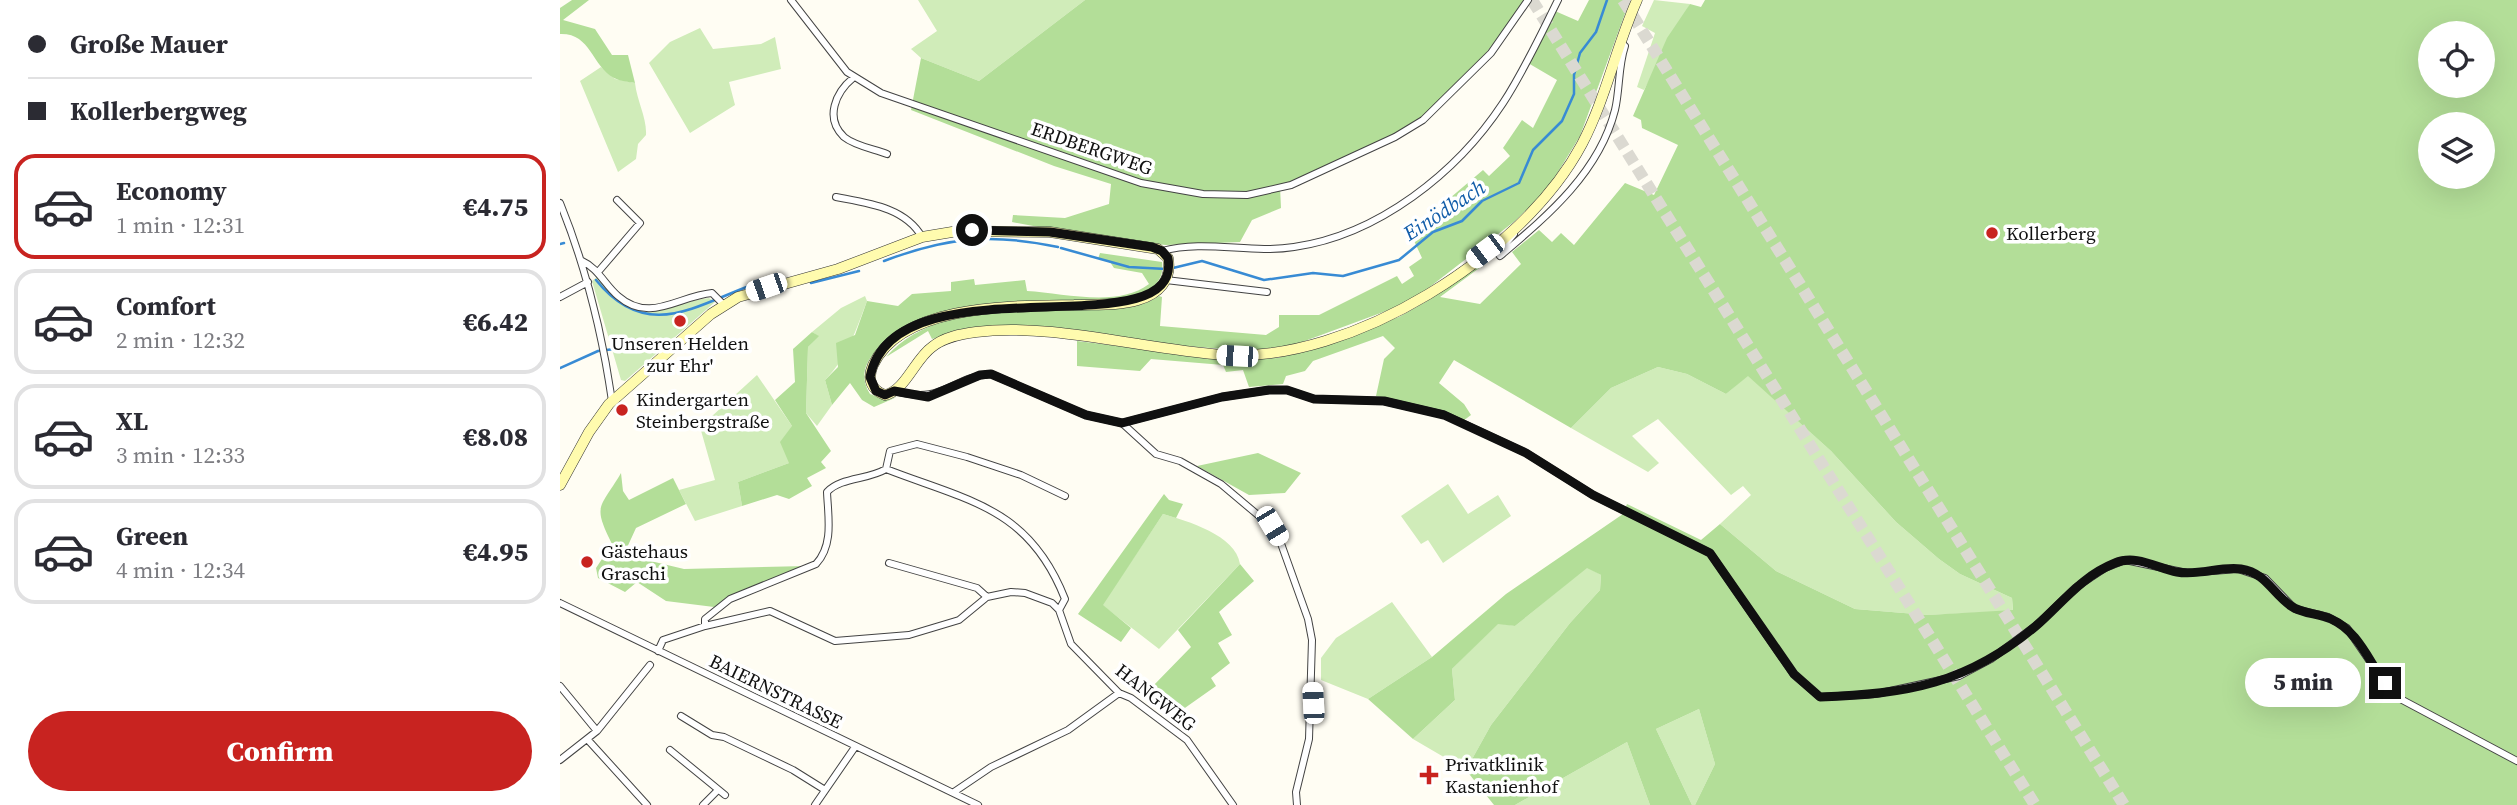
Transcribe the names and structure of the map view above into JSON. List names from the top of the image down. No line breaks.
{"streets":{"street":["ERDBERGWEG","BAIERNSTRASSE","HANGWEG"]},"water":["Einödbach"],"places":{"other":["Kollerberg","Unseren Helden zur Ehr'","Kindergarten Steinbergstraße","Gästehaus Graschi"],"health":["Privatklinik Kastanienhof"]},"page":{"banner":["Große Mauer","Kollerbergweg"],"list":[{"name":"Economy","note":"1 min · 12:31","value":"€4.75"},{"name":"Comfort","note":"2 min · 12:32","value":"€6.42"},{"name":"XL","note":"3 min · 12:33","value":"€8.08"},{"name":"Green","note":"4 min · 12:34","value":"€4.95"}],"bubble":"5 min","buttons":"Confirm"}}
